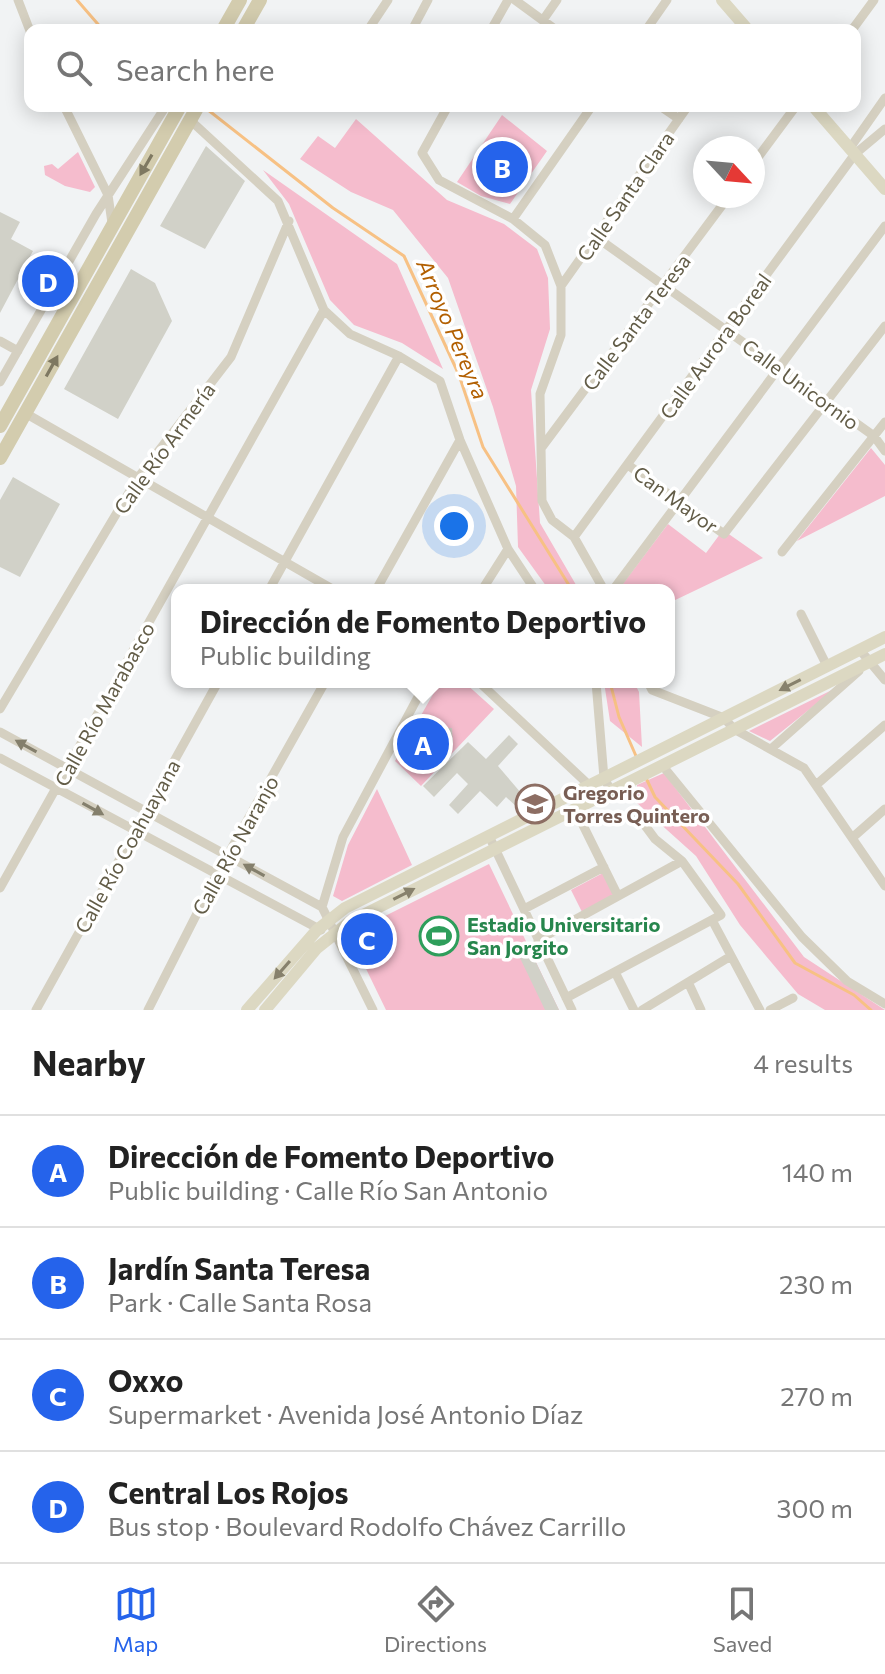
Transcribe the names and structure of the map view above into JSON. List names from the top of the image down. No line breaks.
{"streets":{"street":["Calle Santa Clara","Calle Santa Teresa","Calle Aurora Boreal","Calle Unicornio","Calle Río Armería","Can Mayor","Calle Río Marabasco","Calle Río Naranjo","Calle Río Coahuayana"]},"crossings":[["Calle Santa Clara","Calle Unicornio"],["Calle Santa Teresa","Calle Unicornio"],["Calle Aurora Boreal","Calle Unicornio"],["Calle Aurora Boreal","Can Mayor"],["Calle Unicornio","Can Mayor"]],"water":["Arroyo Pereyra"],"places":{"school or university":["Gregorio Torres Quintero"],"sports":["Estadio Universitario San Jorgito"]},"north":"bottom right","page":{"search":"Search here","pins":["B","D","A","C"],"popup":["Dirección de Fomento Deportivo","Public building"],"heading":["Nearby","4 results"],"list":[{"mark":"A","name":"Dirección de Fomento Deportivo","note":"Public building · Calle Río San Antonio","value":"140 m"},{"mark":"B","name":"Jardín Santa Teresa","note":"Park · Calle Santa Rosa","value":"230 m"},{"mark":"C","name":"Oxxo","note":"Supermarket · Avenida José Antonio Díaz","value":"270 m"},{"mark":"D","name":"Central Los Rojos","note":"Bus stop · Boulevard Rodolfo Chávez Carrillo","value":"300 m"}],"nav":["Map","Directions","Saved"]}}
